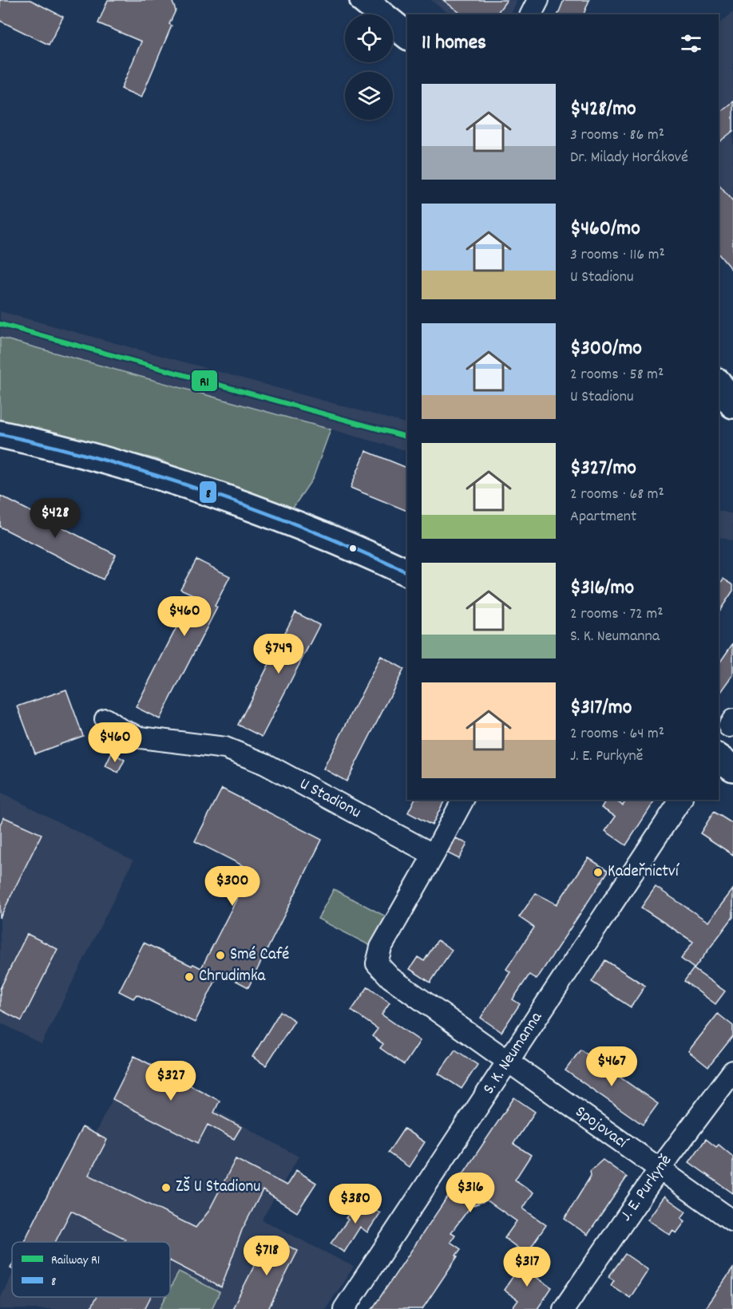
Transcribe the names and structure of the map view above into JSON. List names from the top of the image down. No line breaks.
{"streets":{"street":["U Stadionu","S. K. Neumanna","Spojovací","J. E. Purkyně"]},"crossings":[["U Stadionu","Spojovací"],["S. K. Neumanna","Spojovací"],["Spojovací","J. E. Purkyně"]],"places":["Kadeřnictví","Smé Café","Chrudimka","ZŠ U Stadionu"],"lines":["rail line R1","transit line 8"],"legend":["Railway R1","8"],"page":{"heading":"11 homes","list":[{"name":"$428/mo","note":"3 rooms · 86 m² · Dr. Milady Horákové"},{"name":"$460/mo","note":"3 rooms · 116 m² · U Stadionu"},{"name":"$300/mo","note":"2 rooms · 58 m² · U Stadionu"},{"name":"$327/mo","note":"2 rooms · 68 m² · Apartment"},{"name":"$316/mo","note":"2 rooms · 72 m² · S. K. Neumanna"},{"name":"$317/mo","note":"2 rooms · 64 m² · J. E. Purkyně"}],"price":["$428","$460","$749","$460","$300","$467","$327","$316","$380","$718","$317"]}}
